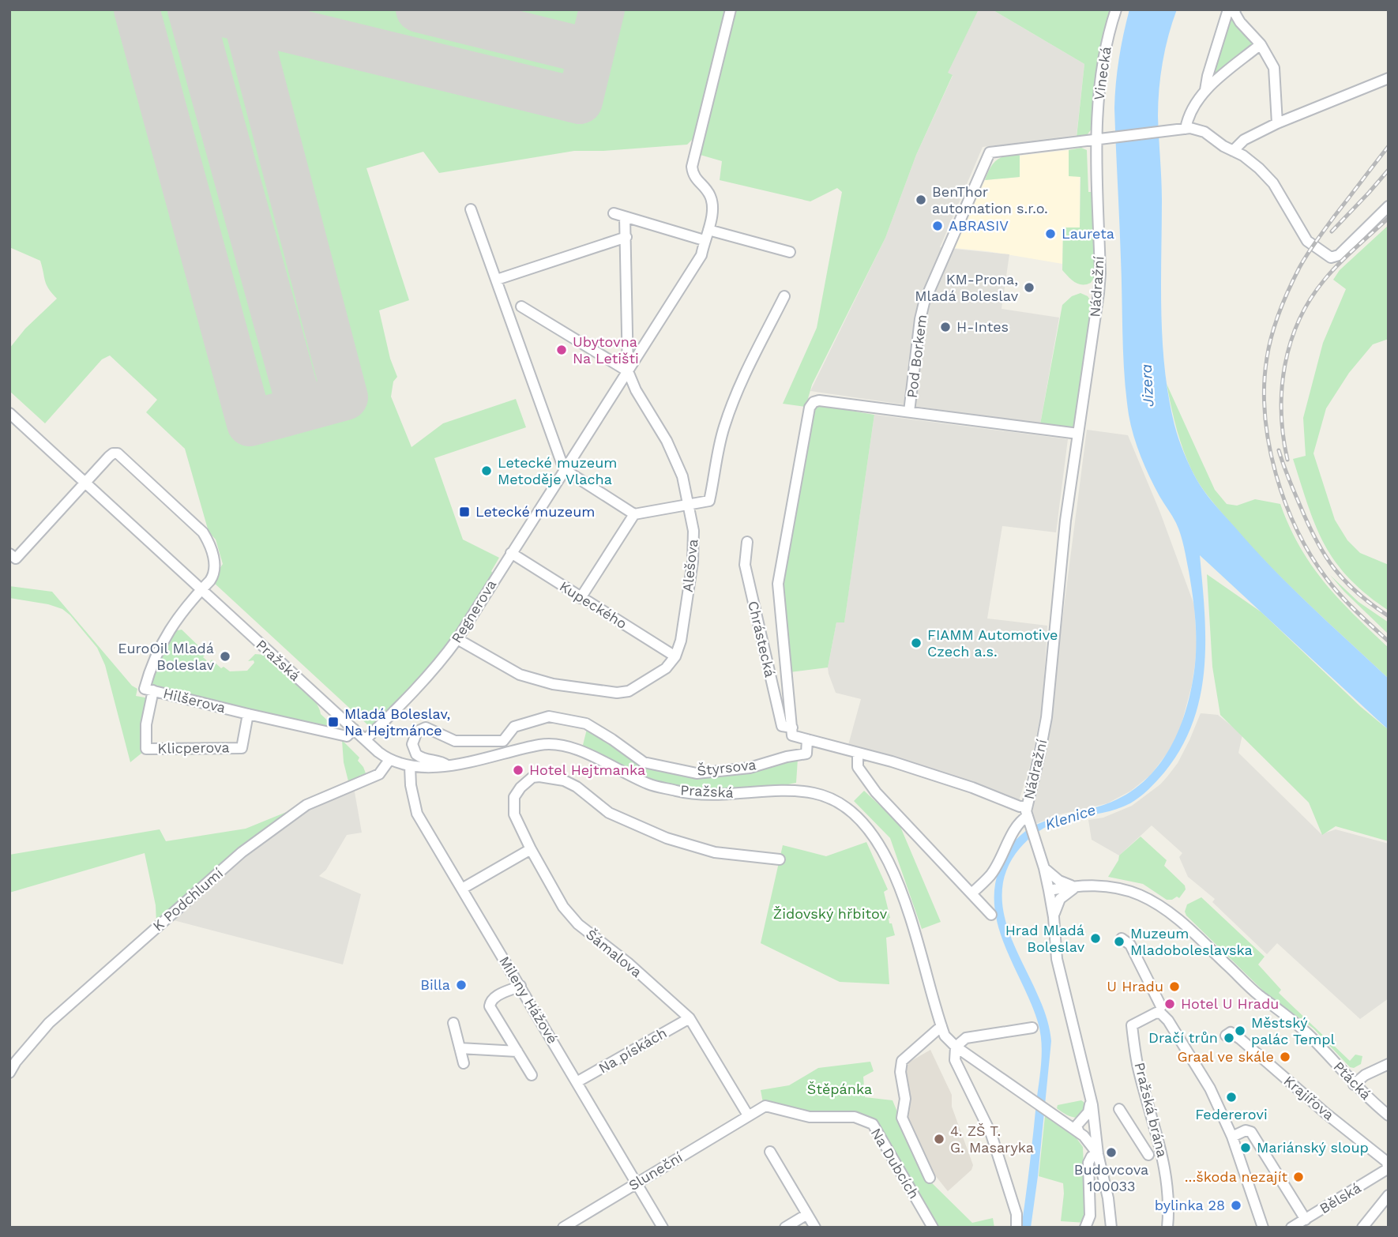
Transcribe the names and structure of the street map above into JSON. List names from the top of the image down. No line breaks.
{"streets":{"street":["Vinecká","Nádražní","Pod Borkem","Alešova","Kupeckého","Regnerova","Chrástecká","Pražská","Hilšerova","Klicperova","Štyrsova","K Podchlumí","Šámalova","Mileny Hážové","Na pískách","Ptácká","Krajířova","Pražská brána","Na Dubcích","Sluneční","Bělská"]},"crossings":[["Vinecká","Nádražní"],["Vinecká","Pod Borkem"],["Nádražní","Pod Borkem"],["Pod Borkem","Chrástecká"],["Alešova","Kupeckého"],["Alešova","Regnerova"],["Kupeckého","Regnerova"],["Regnerova","Pražská"],["Pražská","Hilšerova"],["Pražská","Štyrsova"],["Pražská","K Podchlumí"],["Pražská","Mileny Hážové"],["Hilšerova","Klicperova"],["Šámalova","Na pískách"],["Šámalova","Na Dubcích"],["Šámalova","Sluneční"],["Mileny Hážové","Na pískách"],["Mileny Hážové","Sluneční"],["Krajířova","Bělská"],["Na Dubcích","Sluneční"]],"water":["Jizera","Klenice"],"parks":["Židovský hřbitov","Štěpánka"],"places":{"other":["BenThor automation s.r.o.","ABRASIV","Laureta","KM-Prona, Mladá Boleslav","H-Intes","Ubytovna Na Letišti","Letecké muzeum Metoděje Vlacha","FIAMM Automotive Czech a.s.","EuroOil Mladá Boleslav","Hotel Hejtmanka","Hrad Mladá Boleslav","Muzeum Mladoboleslavska","Billa","U Hradu","Hotel U Hradu","Městský palác Templ","Dračí trůn","Graal ve skále","Federerovi","4. ZŠ T. G. Masaryka","Mariánský sloup","Budovcova 100033","...škoda nezajít","bylinka 28"],"transit":["Letecké muzeum","Mladá Boleslav, Na Hejtmánce"]}}
